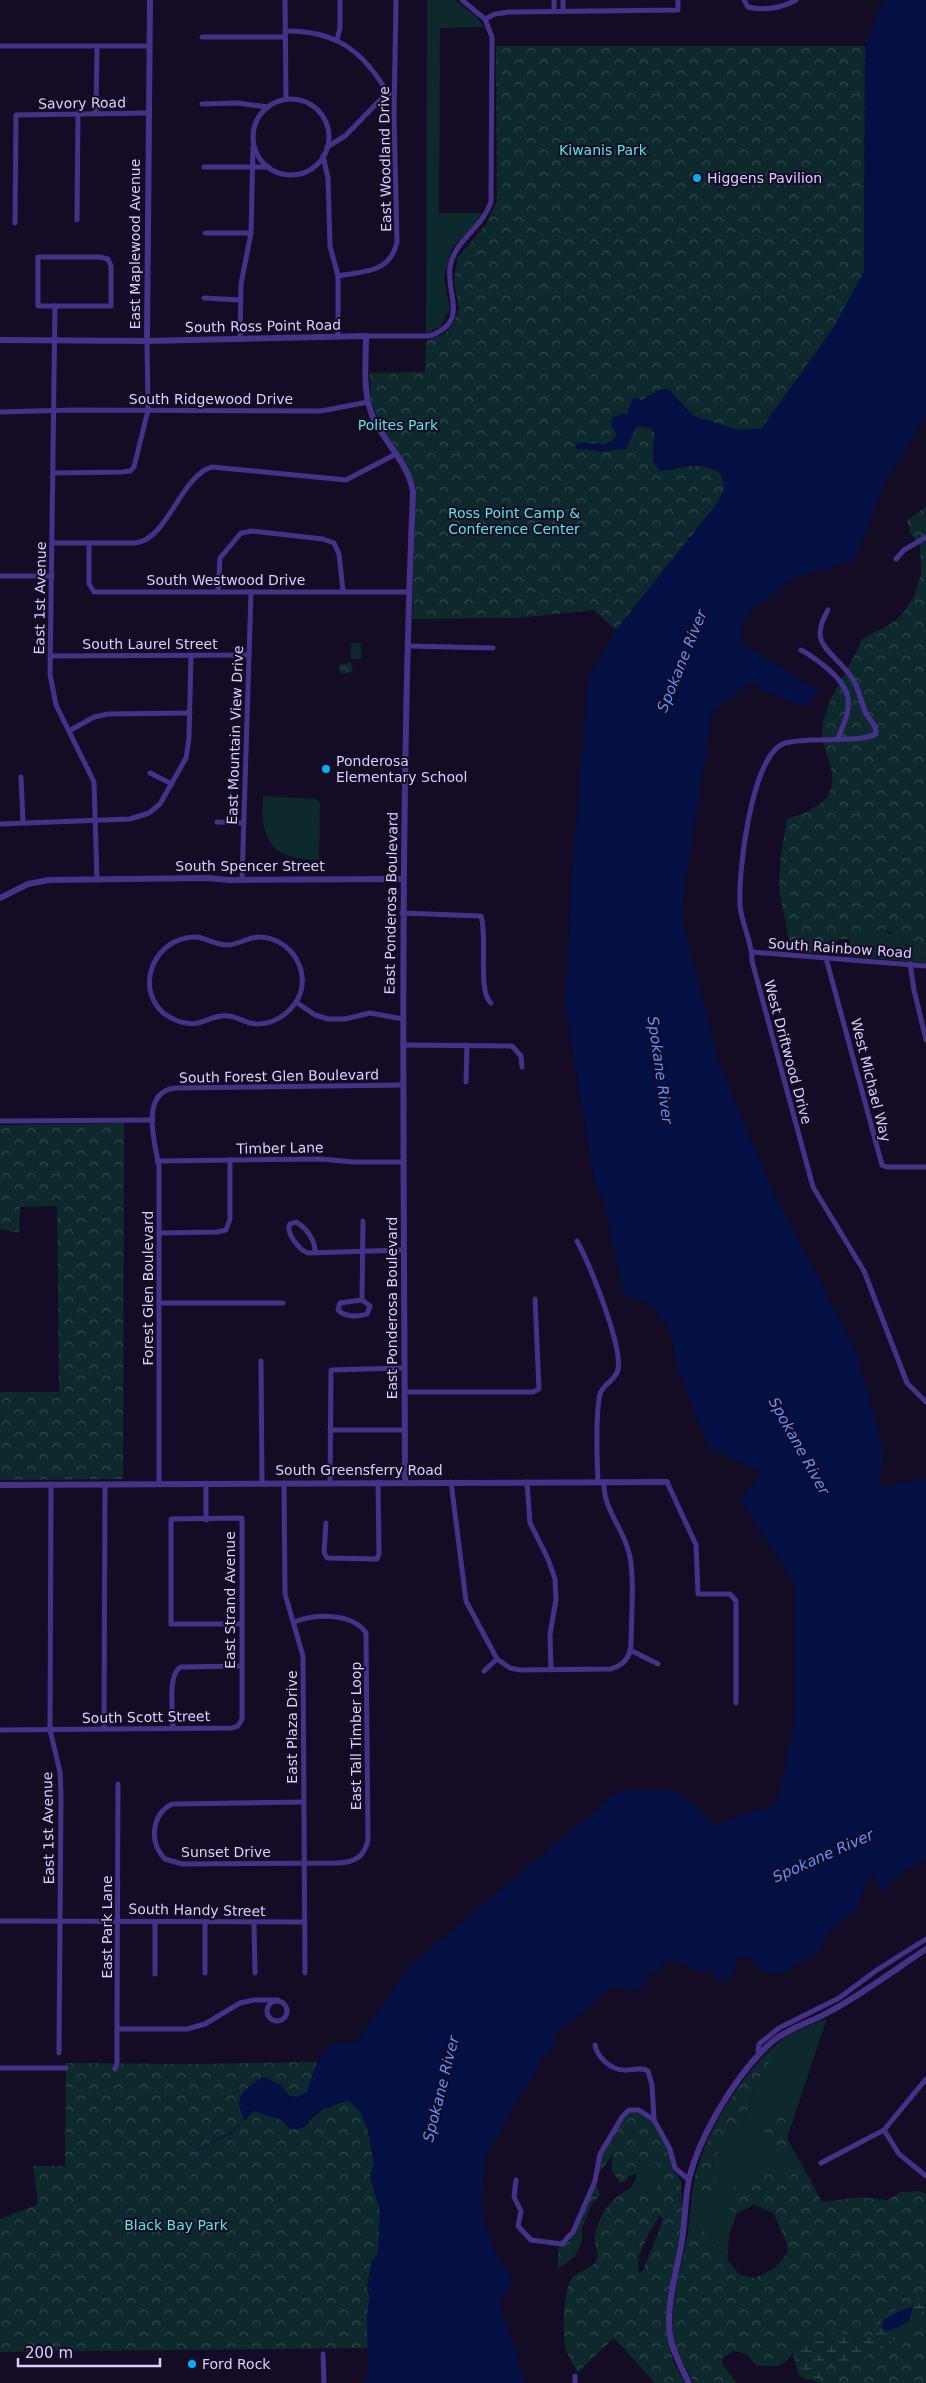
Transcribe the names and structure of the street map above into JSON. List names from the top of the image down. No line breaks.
{"streets":{"street":["Savory Road","East Woodland Drive","East Maplewood Avenue","South Ross Point Road","South Ridgewood Drive","South Westwood Drive","East 1st Avenue","South Laurel Street","East Mountain View Drive","South Spencer Street","East Ponderosa Boulevard","South Rainbow Road","West Driftwood Drive","South Forest Glen Boulevard","West Michael Way","Timber Lane","Forest Glen Boulevard","South Greensferry Road","East Strand Avenue","South Scott Street","East Plaza Drive","East Tall Timber Loop","Sunset Drive","South Handy Street","East Park Lane"]},"crossings":[["Savory Road","East Maplewood Avenue"],["East Maplewood Avenue","South Ross Point Road"],["East Maplewood Avenue","South Ridgewood Drive"],["East Maplewood Avenue","East 1st Avenue"],["South Ross Point Road","East 1st Avenue"],["South Ross Point Road","East Ponderosa Boulevard"],["South Ridgewood Drive","East 1st Avenue"],["South Ridgewood Drive","East Ponderosa Boulevard"],["South Westwood Drive","East Mountain View Drive"],["South Westwood Drive","East Ponderosa Boulevard"],["East 1st Avenue","South Laurel Street"],["East 1st Avenue","South Spencer Street"],["East 1st Avenue","South Greensferry Road"],["East 1st Avenue","South Scott Street"],["East 1st Avenue","South Handy Street"],["South Laurel Street","East Mountain View Drive"],["East Mountain View Drive","South Spencer Street"],["South Spencer Street","East Ponderosa Boulevard"],["East Ponderosa Boulevard","South Forest Glen Boulevard"],["East Ponderosa Boulevard","Timber Lane"],["East Ponderosa Boulevard","South Greensferry Road"],["South Rainbow Road","West Driftwood Drive"],["South Rainbow Road","West Michael Way"],["South Forest Glen Boulevard","Forest Glen Boulevard"],["Timber Lane","Forest Glen Boulevard"],["Forest Glen Boulevard","South Greensferry Road"],["South Greensferry Road","East Strand Avenue"],["South Greensferry Road","East Plaza Drive"],["East Strand Avenue","South Scott Street"],["East Plaza Drive","East Tall Timber Loop"],["East Plaza Drive","Sunset Drive"],["East Plaza Drive","South Handy Street"],["East Tall Timber Loop","Sunset Drive"],["South Handy Street","East Park Lane"]],"water":["Spokane River"],"parks":["Kiwanis Park","Polites Park","Ross Point Camp & Conference Center","Black Bay Park"],"places":["Higgens Pavilion","Ponderosa Elementary School","Ford Rock"],"scale_bar":"200 m"}
